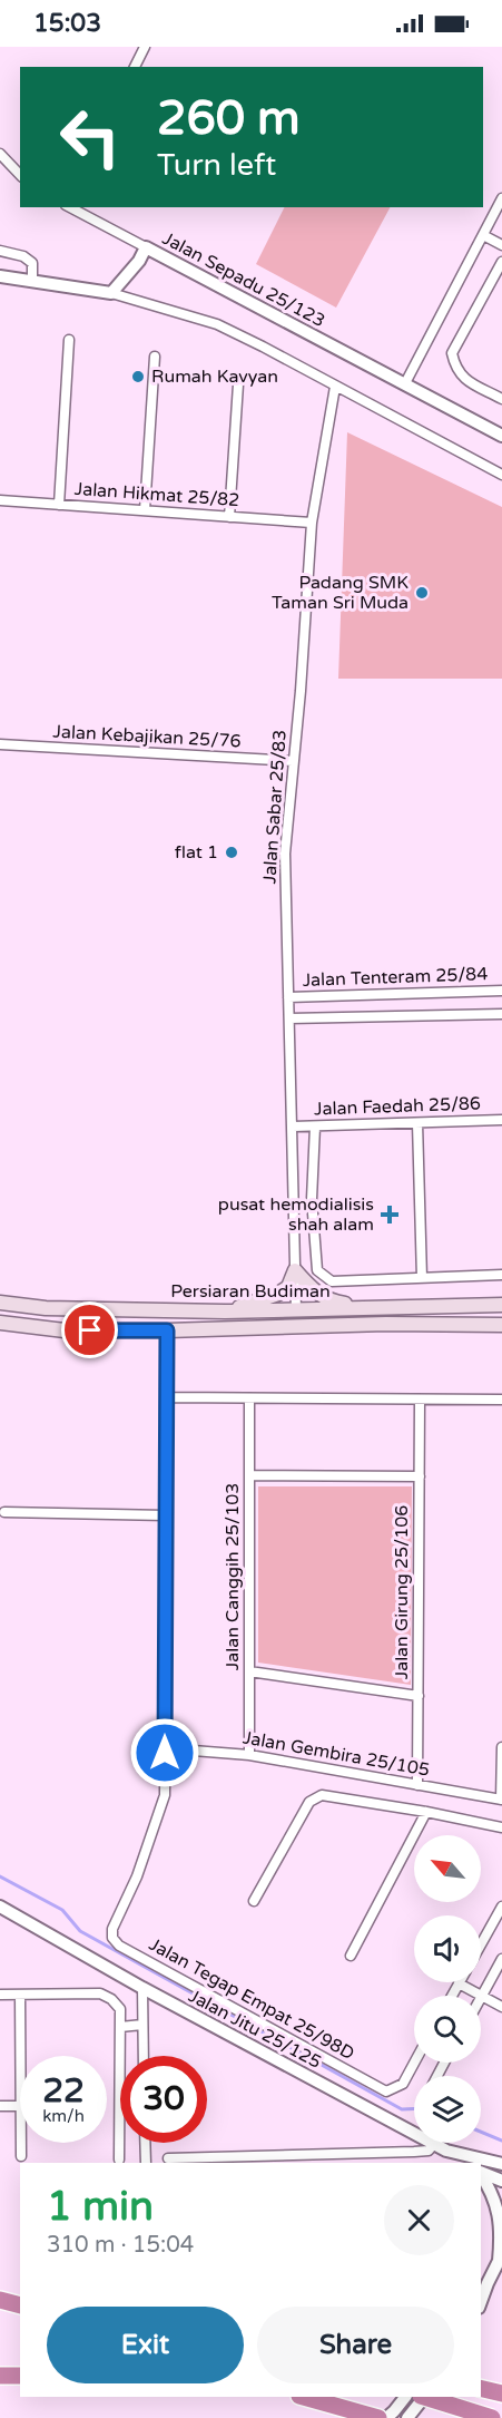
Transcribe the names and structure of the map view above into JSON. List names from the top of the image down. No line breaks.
{"streets":{"main road":["Persiaran Budiman"],"street":["Jalan Sepadu 25/123","Jalan Hikmat 25/82","Jalan Kebajikan 25/76","Jalan Sabar 25/83","Jalan Tenteram 25/84","Jalan Faedah 25/86","Jalan Canggih 25/103","Jalan Girung 25/106","Jalan Gembira 25/105","Jalan Tegap Empat 25/98D","Jalan Jitu 25/125"]},"crossings":[["Jalan Hikmat 25/82","Jalan Sabar 25/83"],["Jalan Kebajikan 25/76","Jalan Sabar 25/83"],["Jalan Sabar 25/83","Jalan Tenteram 25/84"],["Jalan Sabar 25/83","Jalan Faedah 25/86"],["Jalan Sabar 25/83","Persiaran Budiman"],["Jalan Canggih 25/103","Jalan Gembira 25/105"],["Jalan Girung 25/106","Jalan Gembira 25/105"],["Jalan Gembira 25/105","Jalan Tegap Empat 25/98D"]],"places":{"other":["Rumah Kavyan","Padang SMK Taman Sri Muda","flat 1"],"health":["pusat hemodialisis shah alam"]},"north":"top left","page":{"status":"15:03","turn":["260 m","Turn left"],"speed":"22 km/h","limit":"30","heading":["1 min","310 m · 15:04"],"buttons":["Exit","Share"]}}
